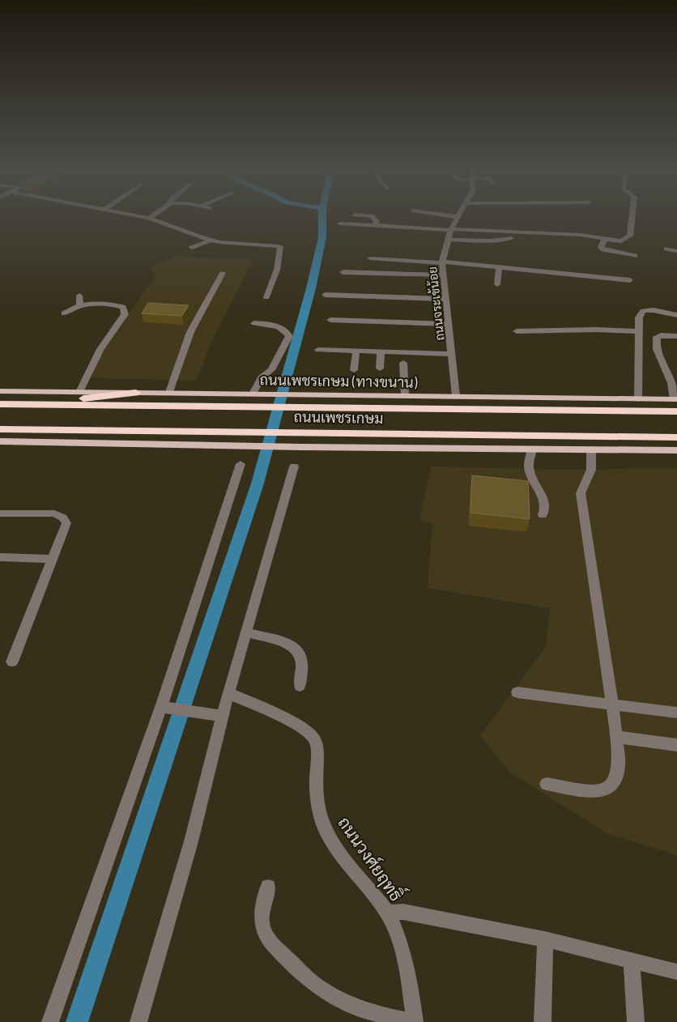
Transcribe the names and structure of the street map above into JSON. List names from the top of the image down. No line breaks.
{"streets":{"highway":["ถนนเพชรเกษม"],"main road":["ถนนเพชรเกษม (ทางขนาน)"],"street":["ถนนจระเข้น้อย","ถนนวงศ์ยฤทธิ์"]},"crossings":[["ถนนจระเข้น้อย","ถนนเพชรเกษม (ทางขนาน)"]]}
